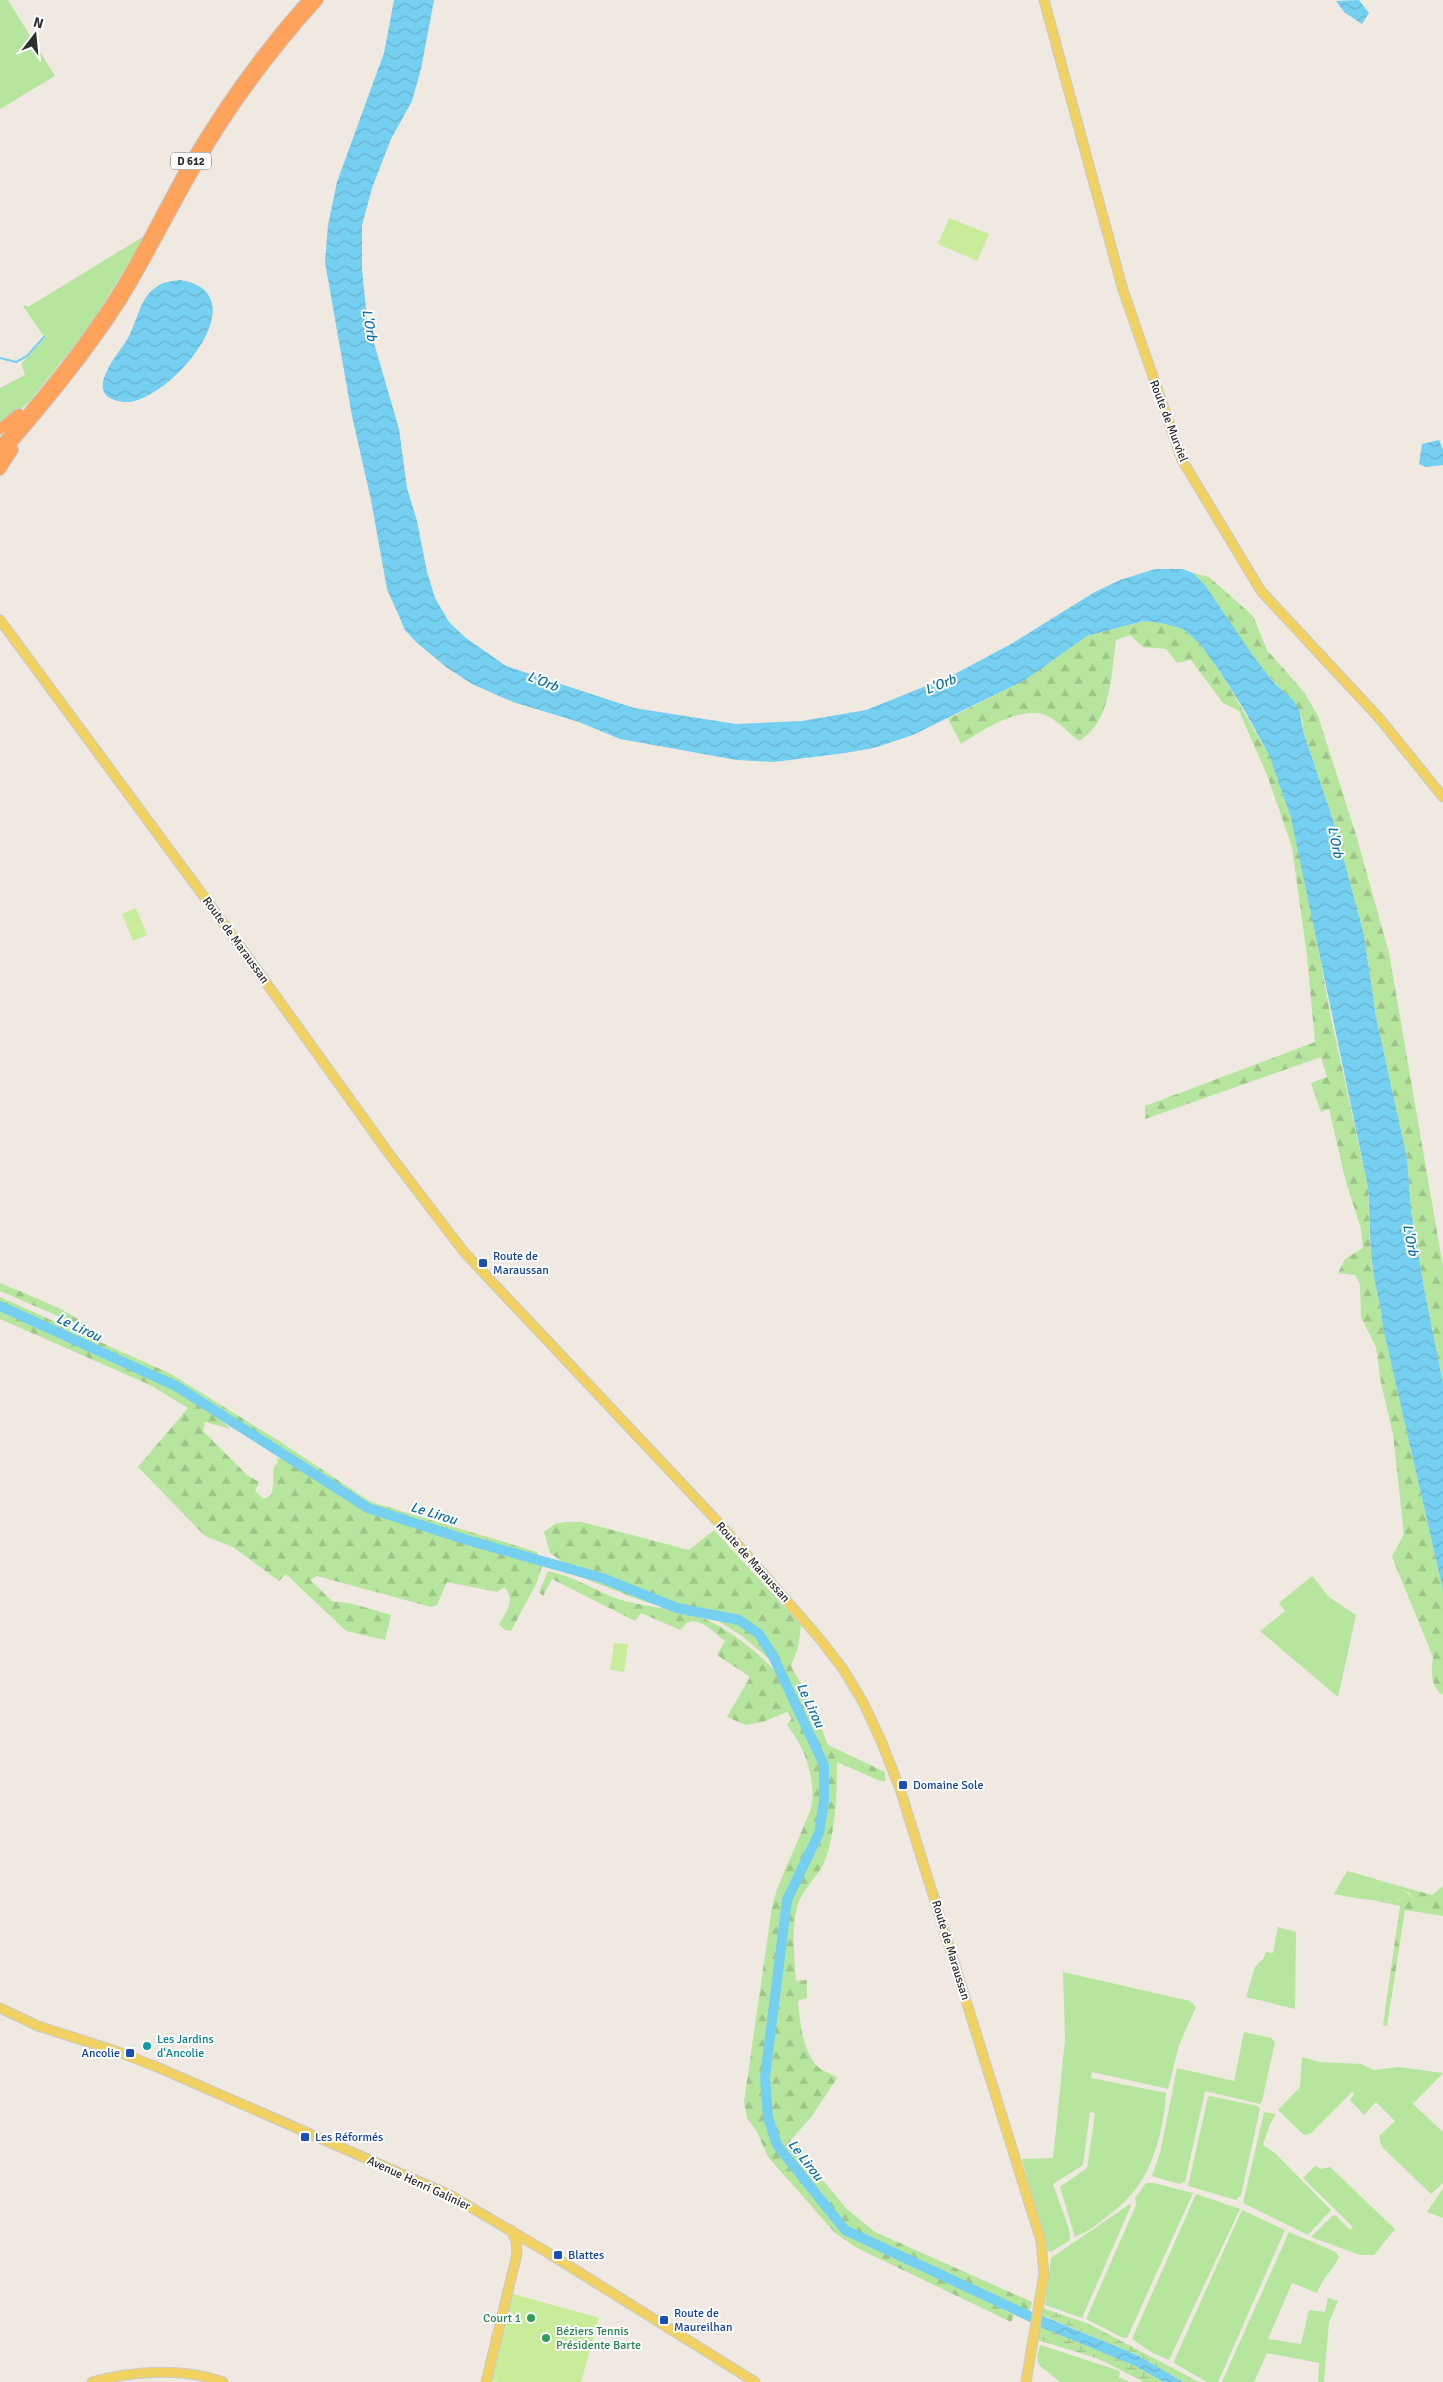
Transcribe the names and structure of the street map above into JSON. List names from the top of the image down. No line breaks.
{"streets":{"highway":["D 612"],"main road":["Route de Murviel","Route de Maraussan","Avenue Henri Galinier"]},"water":["L'Orb","Le Lirou"],"places":{"transit":["Route de Maraussan","Domaine Sole","Ancolie","Les Réformés","Blattes","Route de Maureilhan"],"other":["Les Jardins d'Ancolie","Court 1","Béziers Tennis Présidente Barte"]},"north":"top"}
